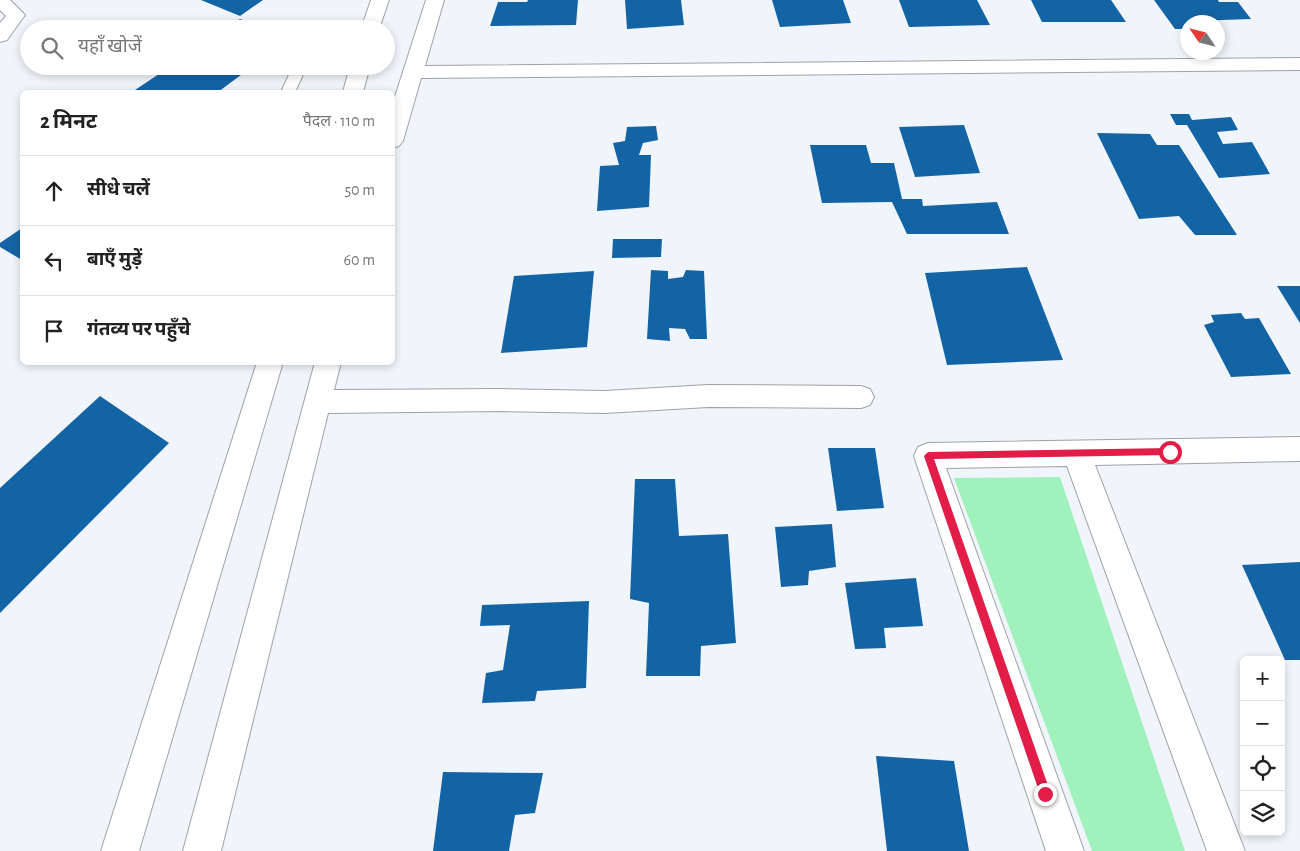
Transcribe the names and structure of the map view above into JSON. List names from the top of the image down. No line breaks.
{"north":"top left","page":{"search":"यहाँ खोजें","heading":["2 मिनट","पैदल · 110 m"],"list":[["सीधे चलें","50 m"],["बाएँ मुड़ें","60 m"],"गंतव्य पर पहुँचे"],"map_buttons":["+","−"]}}
